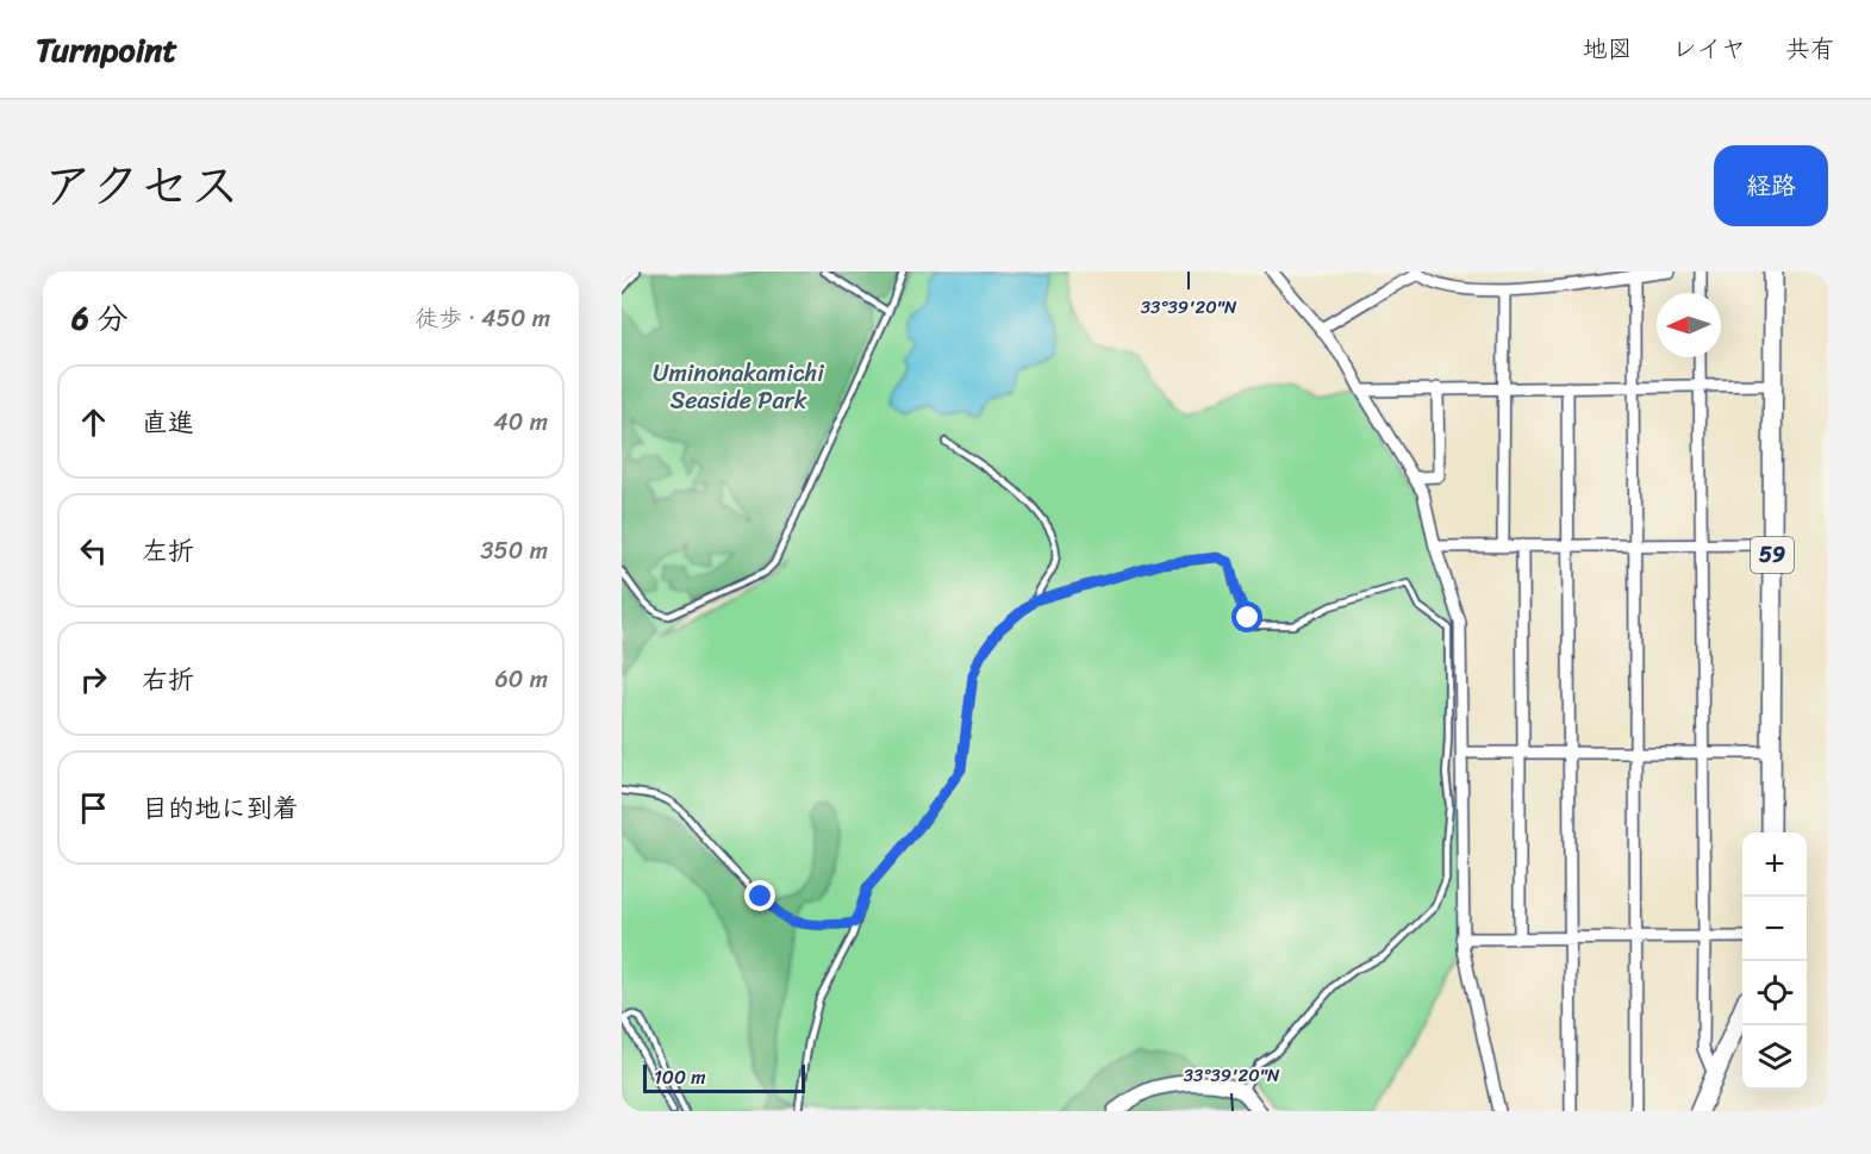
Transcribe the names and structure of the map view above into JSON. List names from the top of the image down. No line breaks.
{"streets":{"main road":["59"]},"parks":["Uminonakamichi Seaside Park"],"scale_bar":"100 m","north":"left","page":{"header":"Turnpoint","nav":["地図","レイヤ","共有"],"title":"アクセス","buttons":"経路","heading":["6 分","徒歩 · 450 m"],"list":[["直進","40 m"],["左折","350 m"],["右折","60 m"],"目的地に到着"],"map_buttons":["+","−"],"scale":"100 m"},"coordinates":["33°39'20\"N"]}
